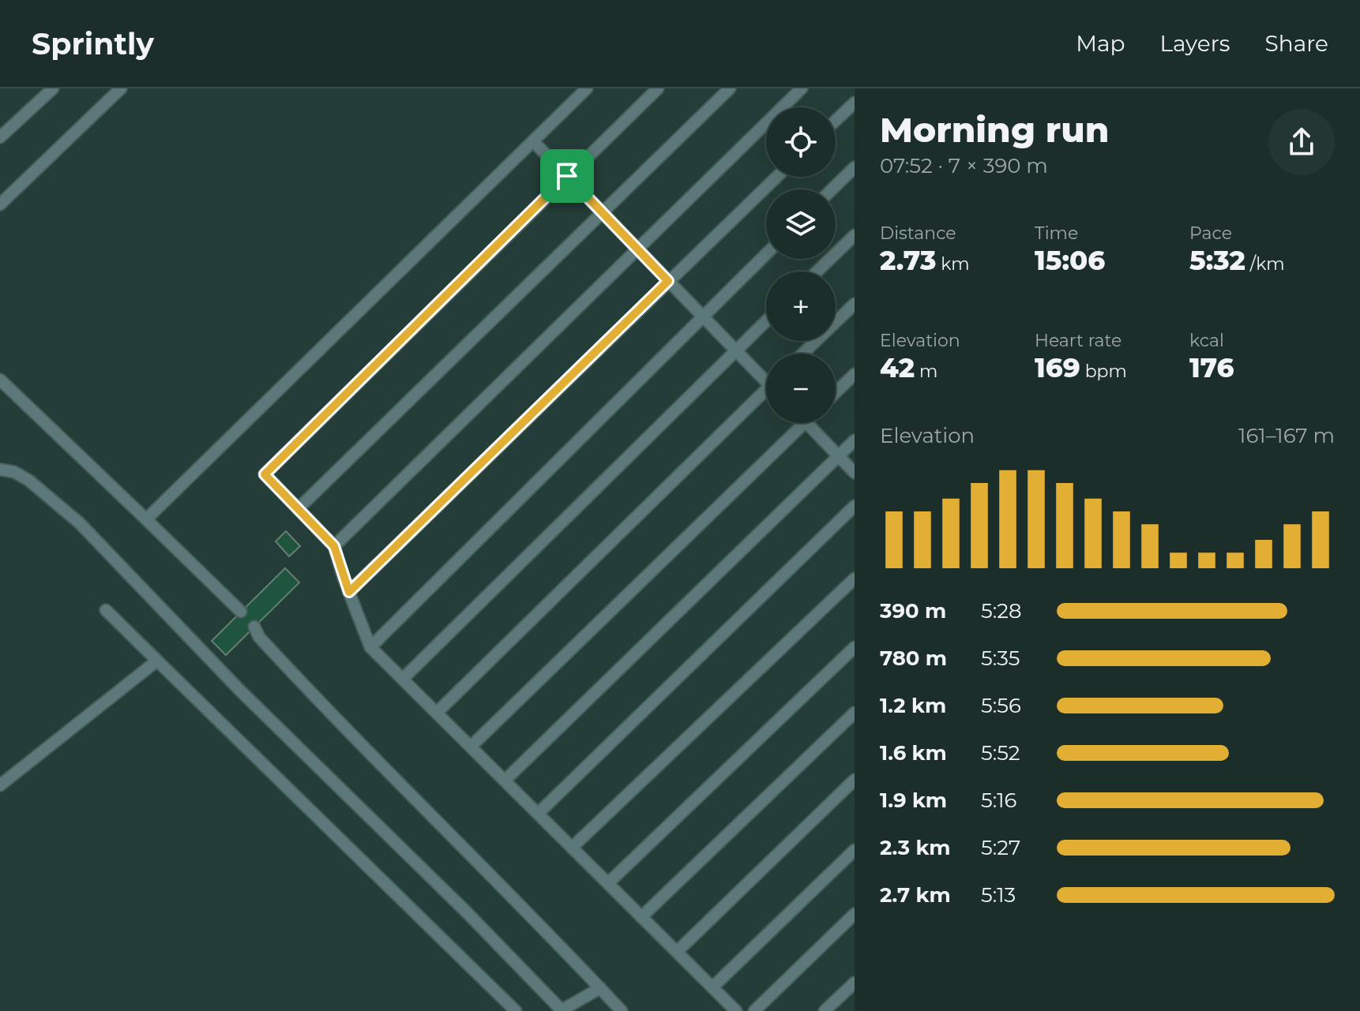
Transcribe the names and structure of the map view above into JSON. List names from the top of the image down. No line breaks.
{"page":{"header":"Sprintly","nav":["Map","Layers","Share"],"heading":["Morning run","07:52 · 7 × 390 m"],"map_buttons":["+","−"],"stats":[["Distance","2.73 km"],["Time","15:06"],["Pace","5:32 /km"],["Elevation","42 m"],["Heart rate","169 bpm"],["kcal","176"]],"chart":["Elevation","161–167 m"],"list":[{"name":"390 m","note":"5:28"},{"name":"780 m","note":"5:35"},{"name":"1.2 km","note":"5:56"},{"name":"1.6 km","note":"5:52"},{"name":"1.9 km","note":"5:16"},{"name":"2.3 km","note":"5:27"},{"name":"2.7 km","note":"5:13"}]}}
